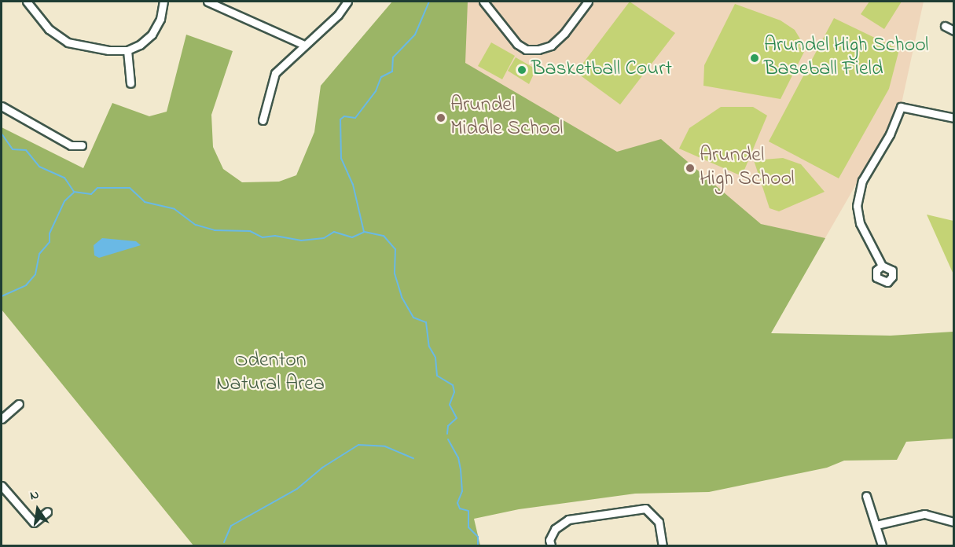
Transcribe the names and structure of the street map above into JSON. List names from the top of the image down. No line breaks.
{"parks":["Odenton Natural Area"],"places":["Arundel High School Baseball Field","Basketball Court","Arundel Middle School","Arundel High School"],"north":"top"}
